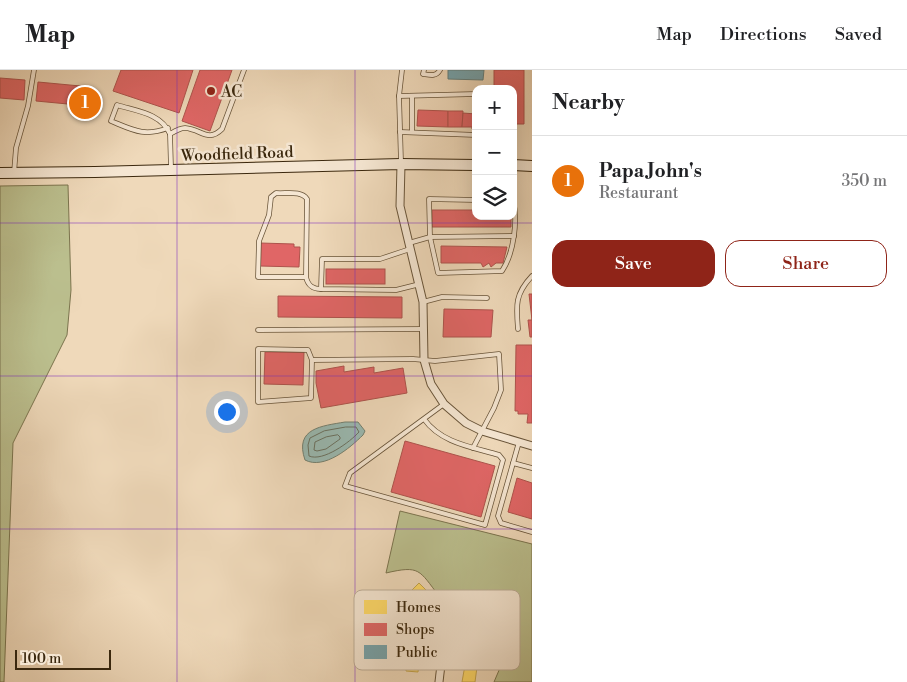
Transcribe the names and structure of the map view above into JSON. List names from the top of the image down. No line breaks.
{"streets":{"main road":["Woodfield Road"]},"places":["AC"],"legend":["Homes","Shops","Public"],"scale_bar":"100 m","page":{"header":"Map","nav":["Map","Directions","Saved"],"heading":"Nearby","map_buttons":["+","−"],"pins":"1","list":[{"mark":"1","name":"Papa John's","note":"Restaurant","value":"350 m"}],"buttons":["Save","Share"],"scale":"100 m"}}
